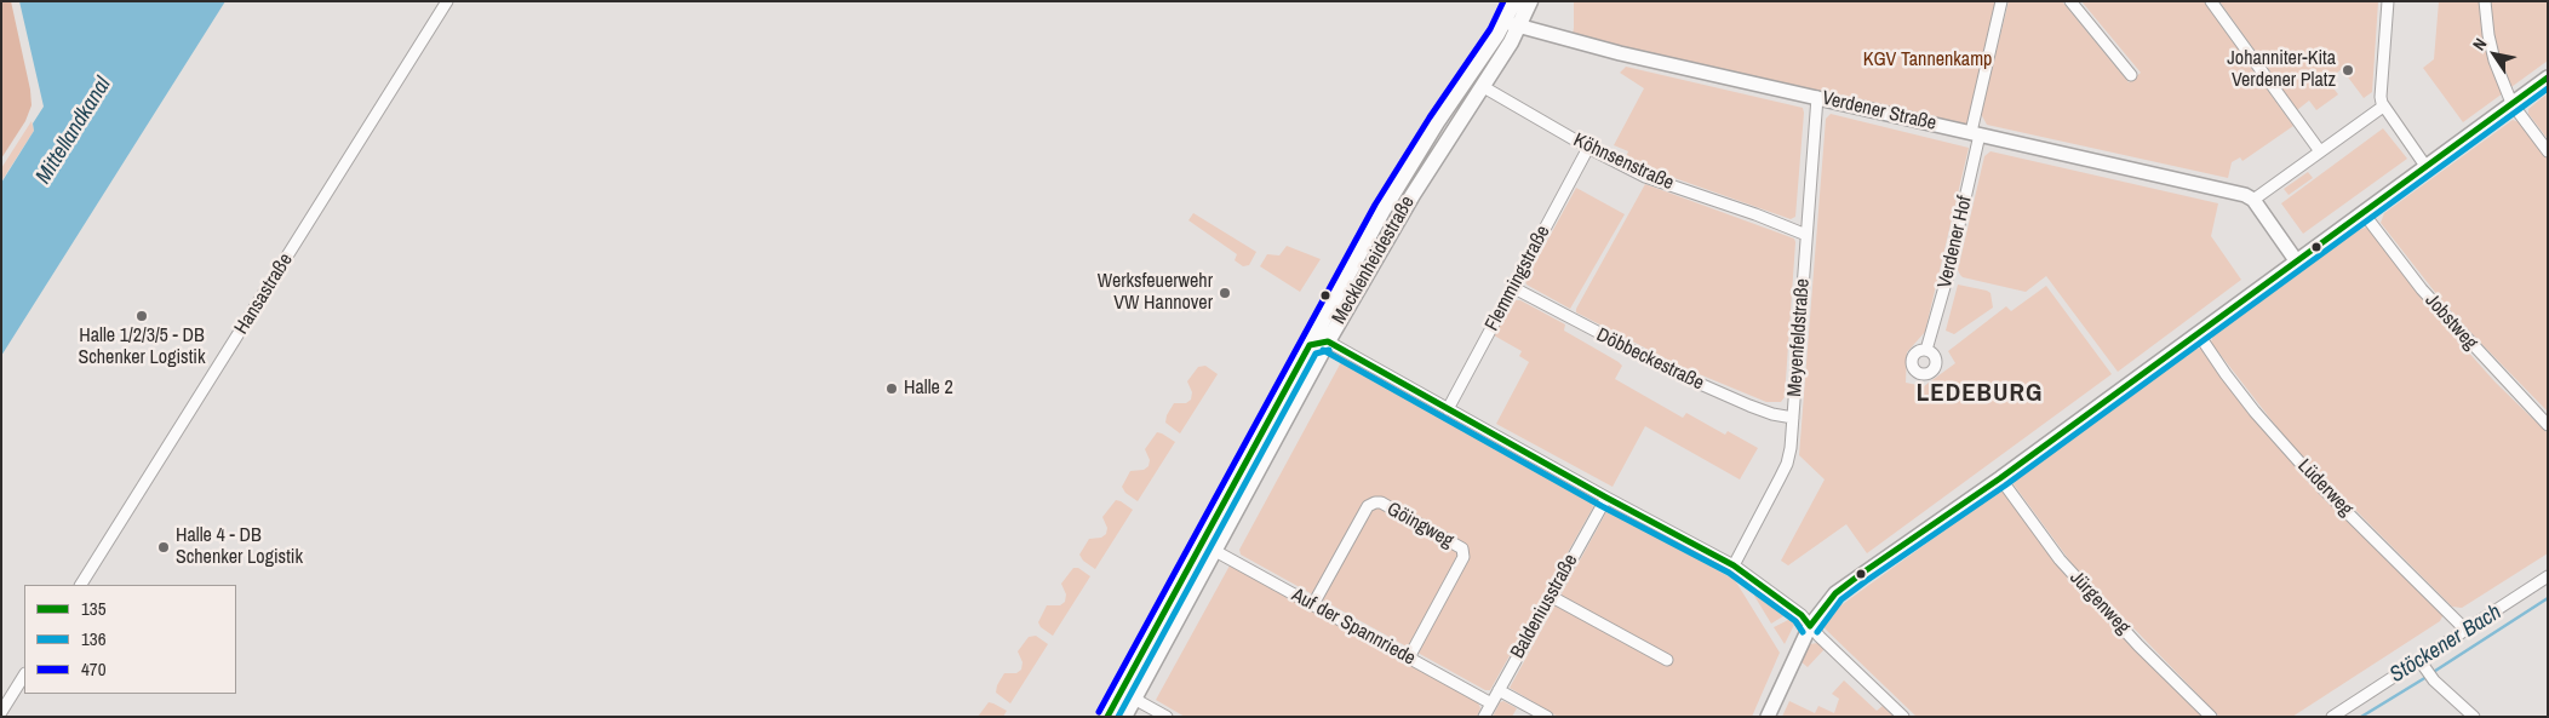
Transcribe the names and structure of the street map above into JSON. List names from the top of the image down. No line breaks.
{"streets":{"main road":["Mecklenheidestraße"],"street":["Verdener Straße","Köhnsenstraße","Verdener Hof","Flemmingstraße","Hansastraße","Jobstweg","Meyenfeldstraße","Döbbeckestraße","Lüderweg","Göingweg","Jürgenweg","Baldeniusstraße","Auf der Spannriede"]},"crossings":[["Verdener Straße","Verdener Hof"],["Verdener Straße","Mecklenheidestraße"],["Verdener Straße","Meyenfeldstraße"],["Köhnsenstraße","Mecklenheidestraße"],["Köhnsenstraße","Flemmingstraße"],["Köhnsenstraße","Meyenfeldstraße"],["Mecklenheidestraße","Auf der Spannriede"],["Flemmingstraße","Döbbeckestraße"],["Meyenfeldstraße","Döbbeckestraße"],["Göingweg","Auf der Spannriede"],["Baldeniusstraße","Auf der Spannriede"]],"districts":["LEDEBURG"],"water":["Mittellandkanal","Stöckener Bach"],"parks":["KGV Tannenkamp"],"places":["Johanniter-Kita Verdener Platz","Werksfeuerwehr VW Hannover","Halle 1/2/3/5 - DB Schenker Logistik","Halle 2","Halle 4 - DB Schenker Logistik"],"lines":["transit line 470","transit line 135","transit line 136"],"legend":["135","136","470"],"north":"top left"}
